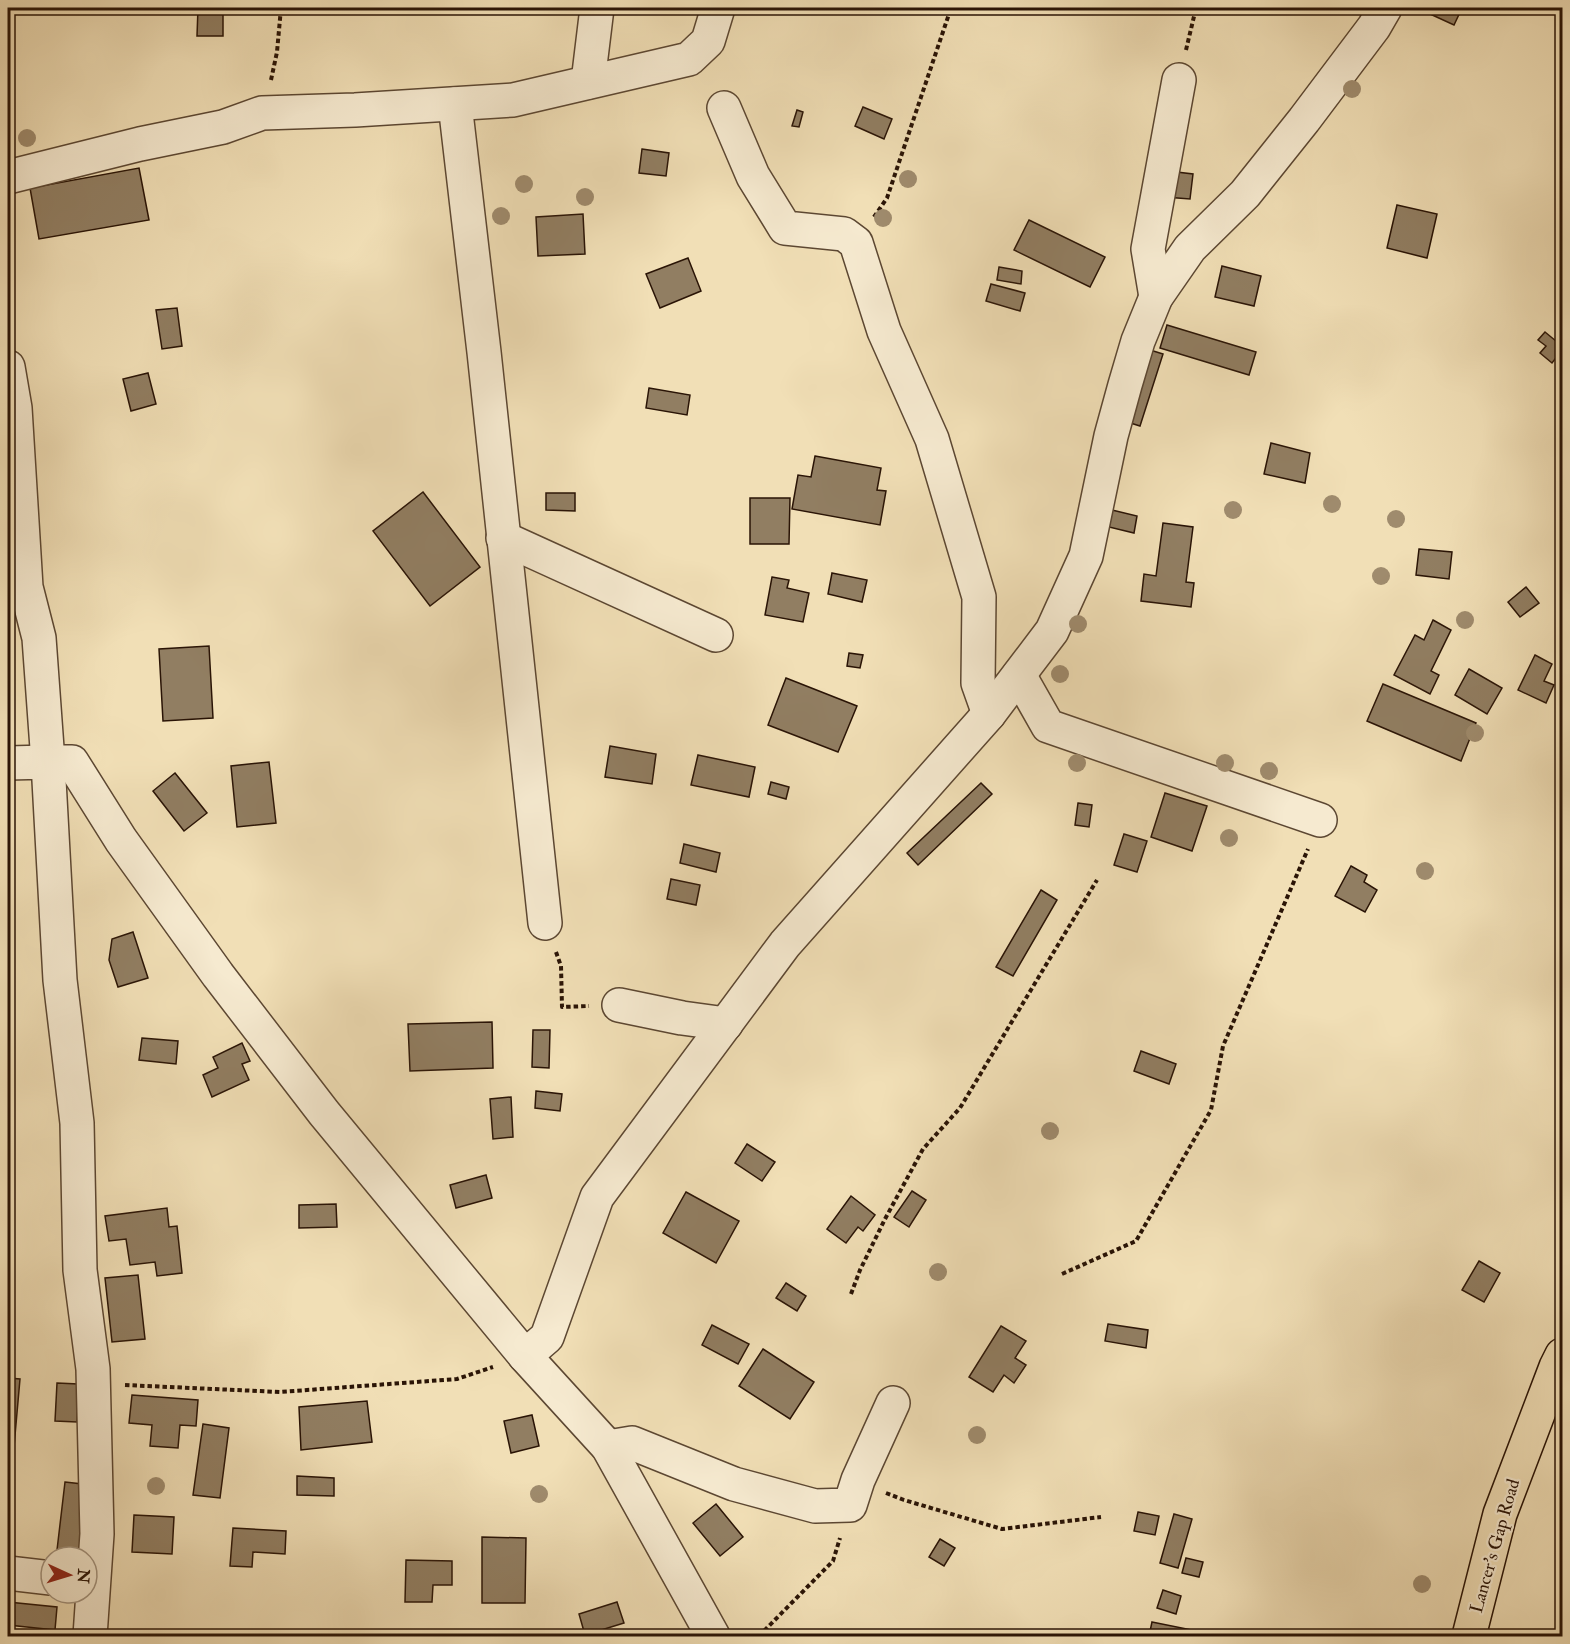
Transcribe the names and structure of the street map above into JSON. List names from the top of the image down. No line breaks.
{"streets":{"main road":["Lancer's Gap Road"]},"north":"right"}
